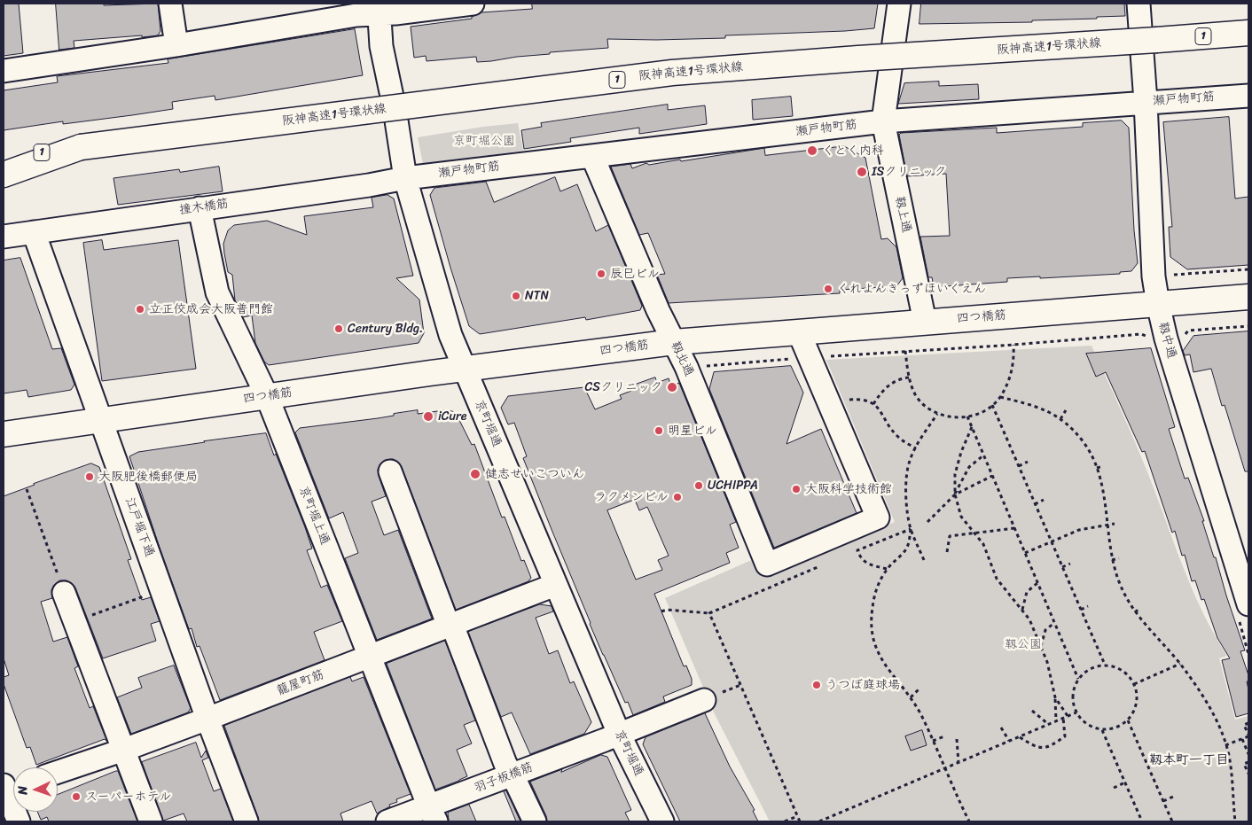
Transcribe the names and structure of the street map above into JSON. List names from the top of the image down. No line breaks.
{"streets":{"main road":["1","阪神高速1号環状線","四つ橋筋"],"street":["瀬戸物町筋","撞木橋筋","靱上通","靱中通","靱北通","京町堀通","京町堀上通","江戸堀下通","籠屋町筋","羽子板橋筋"]},"crossings":[["1","阪神高速1号環状線"],["瀬戸物町筋","撞木橋筋"],["瀬戸物町筋","靱上通"],["瀬戸物町筋","靱中通"],["瀬戸物町筋","靱北通"],["瀬戸物町筋","京町堀通"],["撞木橋筋","京町堀通"],["撞木橋筋","京町堀上通"],["撞木橋筋","江戸堀下通"],["靱上通","四つ橋筋"],["四つ橋筋","靱中通"],["四つ橋筋","靱北通"],["四つ橋筋","京町堀通"],["四つ橋筋","京町堀上通"],["四つ橋筋","江戸堀下通"],["京町堀通","籠屋町筋"],["京町堀通","羽子板橋筋"],["京町堀上通","籠屋町筋"],["京町堀上通","羽子板橋筋"],["江戸堀下通","籠屋町筋"]],"districts":["靱本町一丁目"],"parks":["京町堀公園","靱公園"],"places":["くとく内科","ISクリニック","辰巳ビル","くれよんきっずほいくえん","NTN","立正佼成会大阪普門館","Century Bldg.","CSクリニック","iCure","明星ビル","健志せいこついん","大阪肥後橋郵便局","UCHIPPA","大阪科学技術館","ラクメンビル","うつぼ庭球場","スーパーホテル"],"north":"left"}
